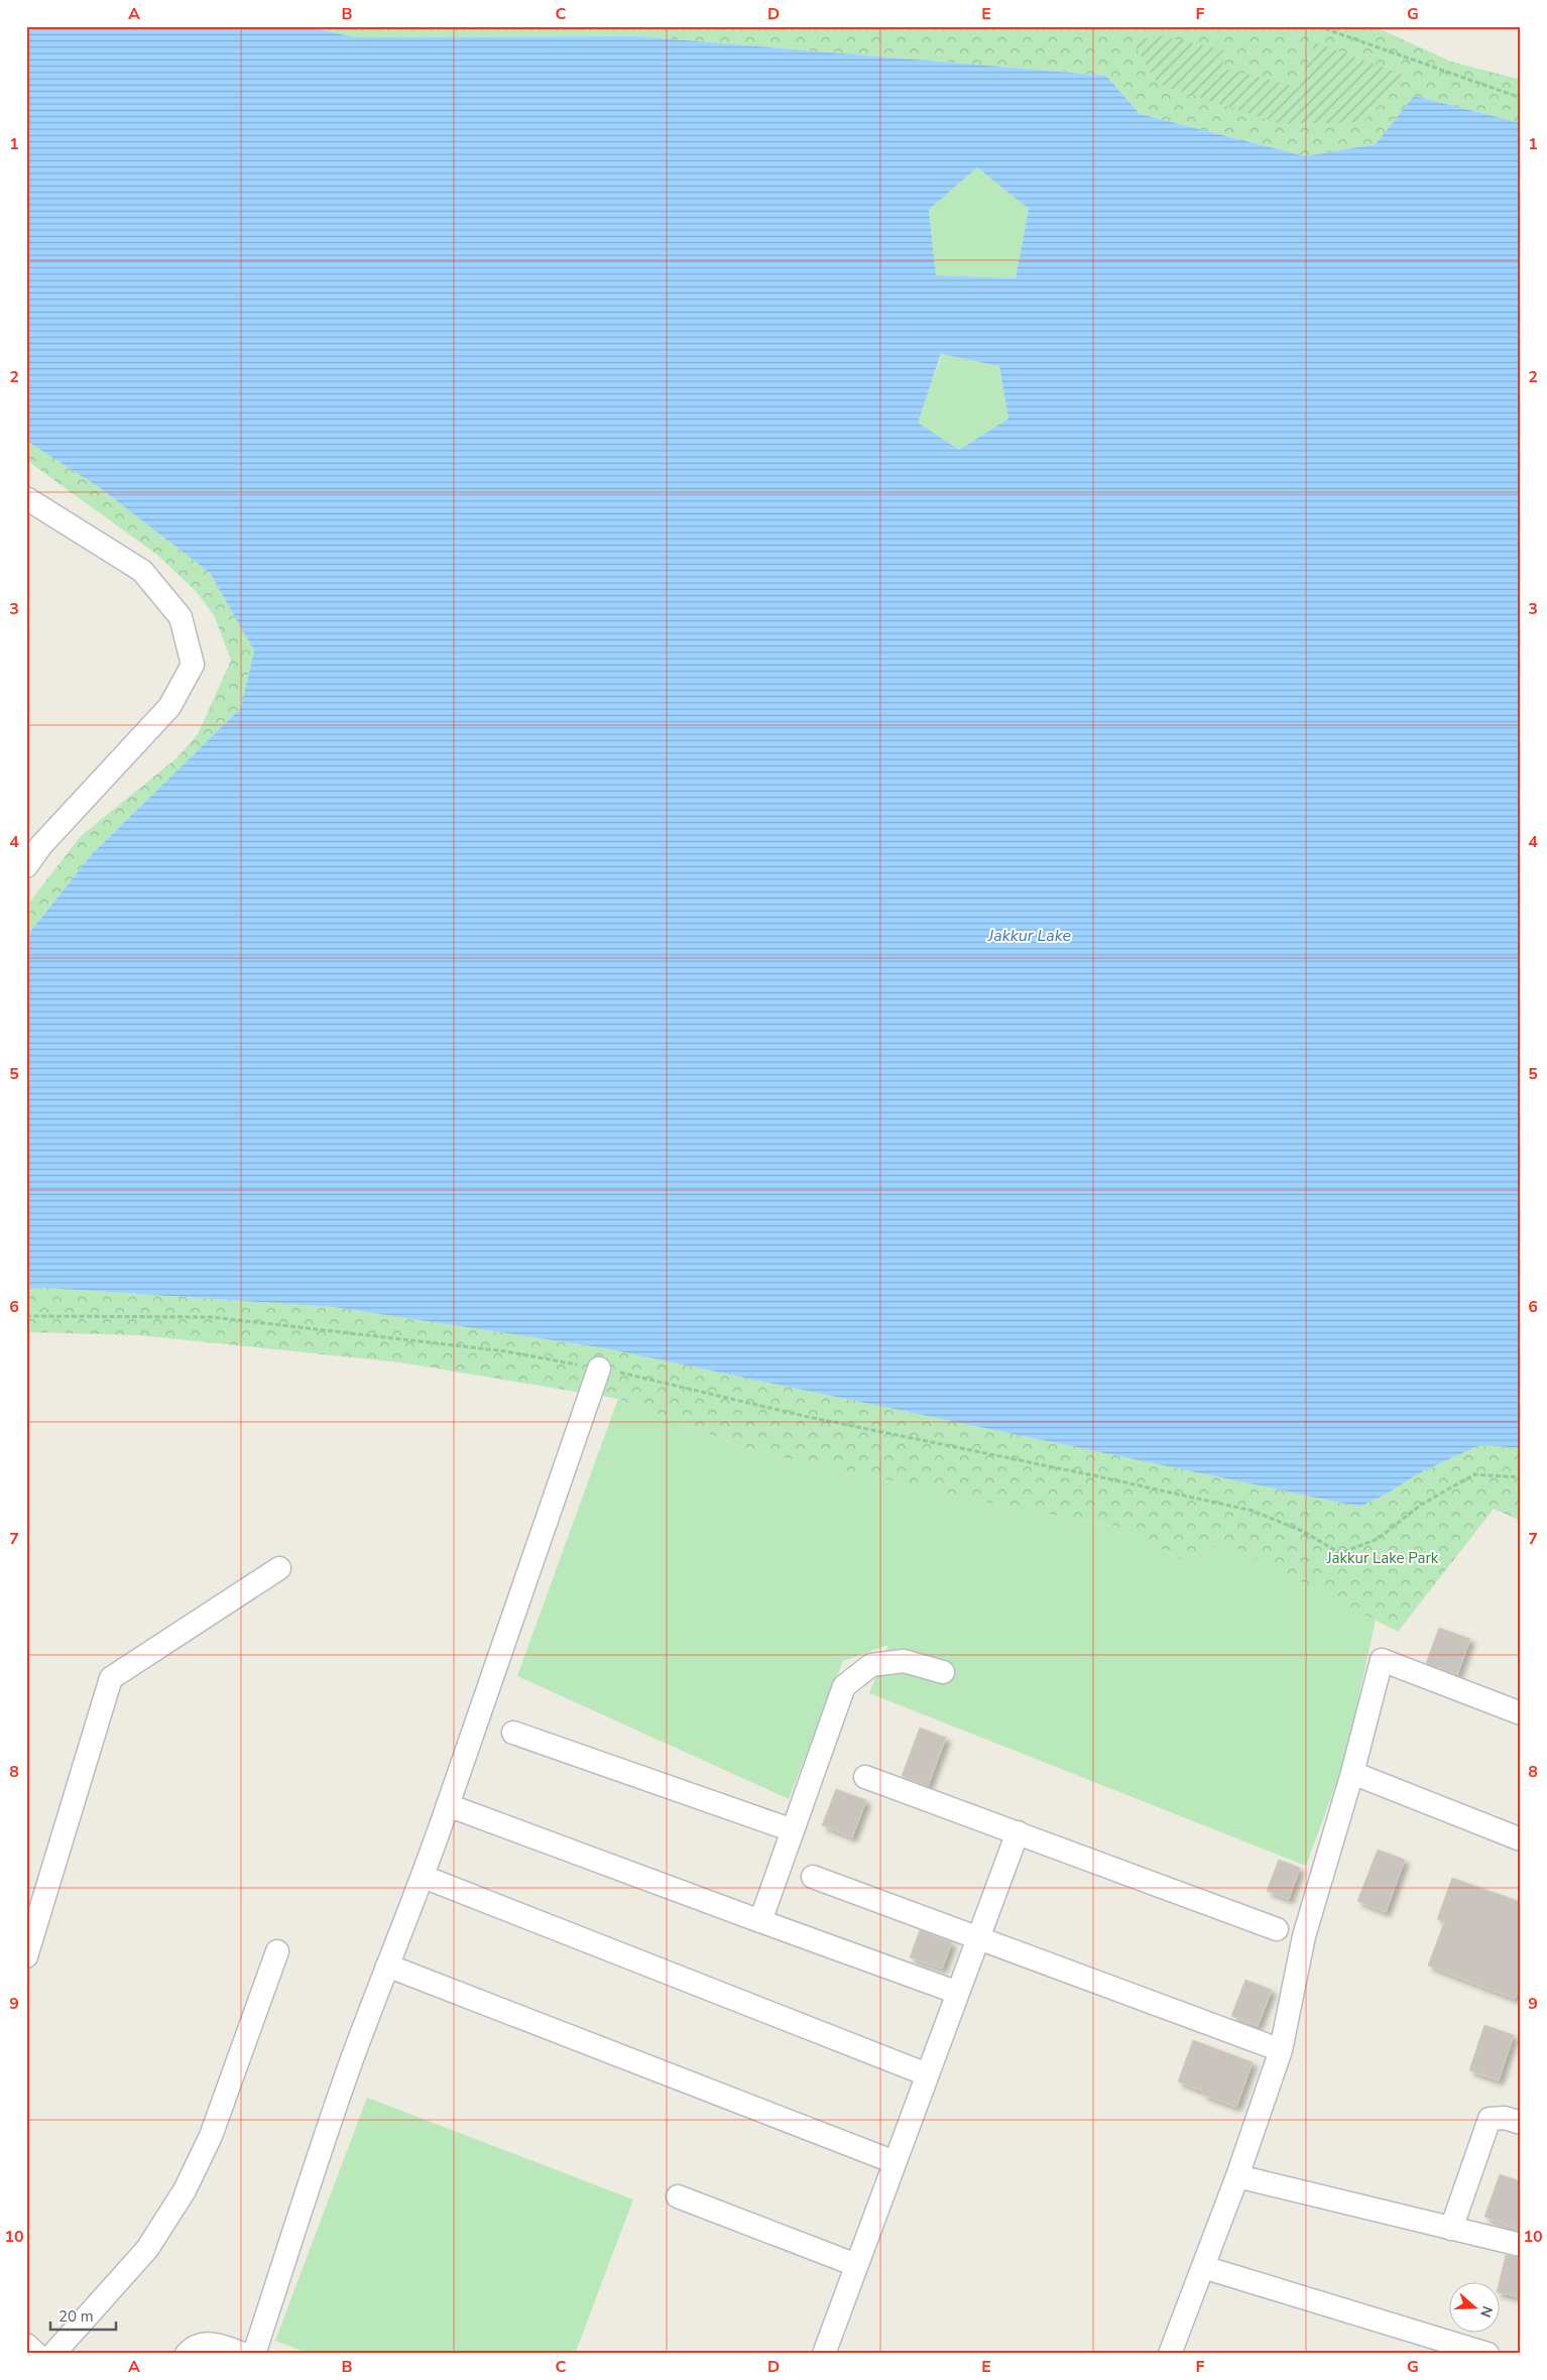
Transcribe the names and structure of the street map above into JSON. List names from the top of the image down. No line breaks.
{"water":["Jakkur Lake"],"parks":["Jakkur Lake Park"],"scale_bar":"20 m","north":"right","grid":{"columns":["A","B","C","D","E","F","G"],"rows":["1","2","3","4","5","6","7","8","9","10"]}}
